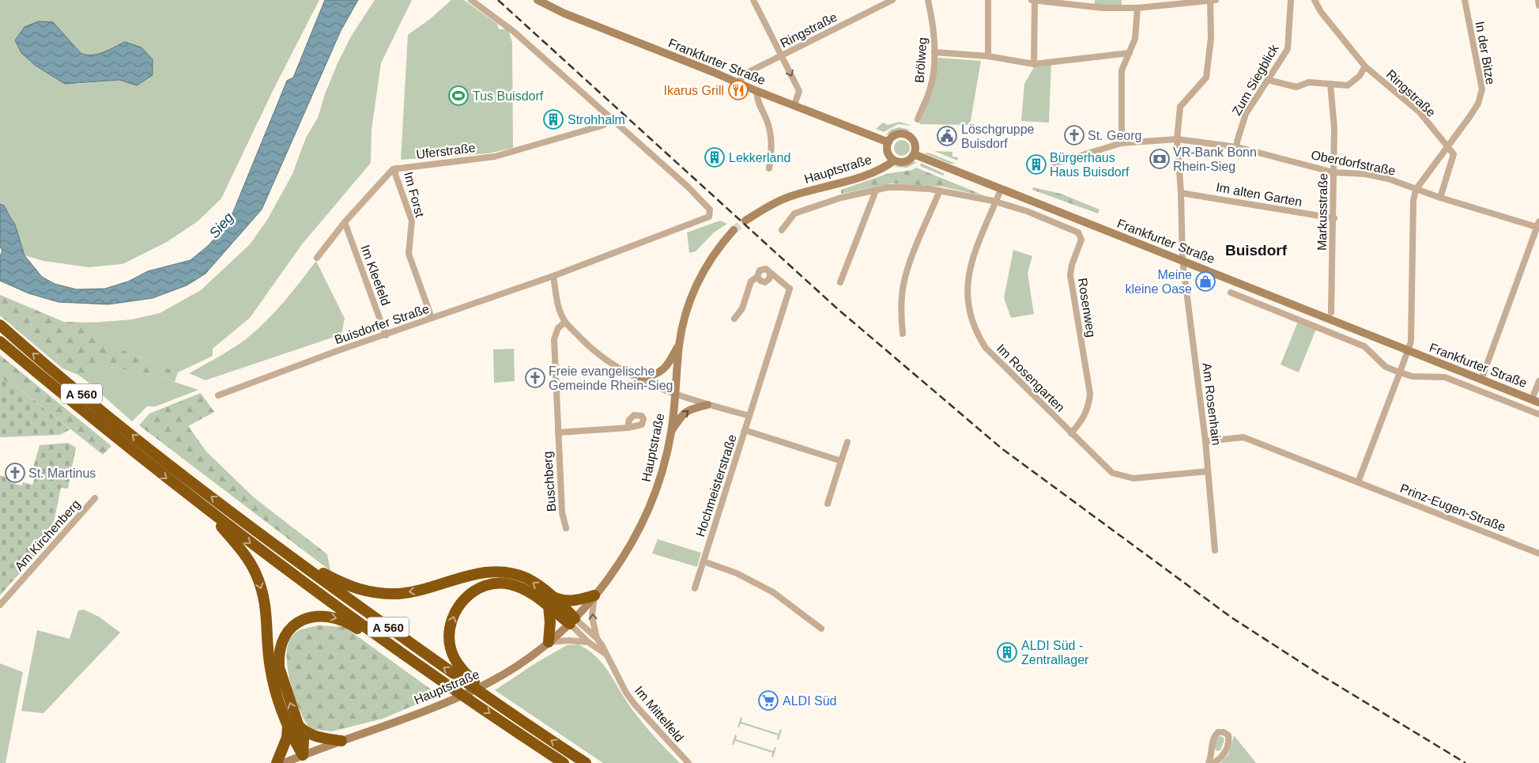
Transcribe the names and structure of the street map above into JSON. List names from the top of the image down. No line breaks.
{"streets":{"highway":["A 560"],"main road":["Frankfurter Straße","Hauptstraße"],"street":["Ringstraße","In der Bitze","Brölweg","Zum Siegblick","Uferstraße","Oberdorfstraße","Im Forst","Im alten Garten","Markusstraße","Im Kleefeld","Rosenweg","Buisdorfer Straße","Im Rosengarten","Am Rosenhain","Buschberg","Hochmeisterstraße","Prinz-Eugen-Straße","Am Kirchenberg","Im Mittelfeld"]},"crossings":[["Ringstraße","In der Bitze"],["Ringstraße","Frankfurter Straße"],["Frankfurter Straße","Hauptstraße"],["Frankfurter Straße","Im Rosengarten"],["Frankfurter Straße","Am Rosenhain"],["Zum Siegblick","Oberdorfstraße"],["Uferstraße","Im Forst"],["Uferstraße","Buisdorfer Straße"],["Oberdorfstraße","Markusstraße"],["Oberdorfstraße","Am Rosenhain"],["Hauptstraße","Im Mittelfeld"],["Im Forst","Buisdorfer Straße"],["Im alten Garten","Markusstraße"],["Im alten Garten","Am Rosenhain"],["Im Kleefeld","Buisdorfer Straße"],["Rosenweg","Im Rosengarten"],["Im Rosengarten","Am Rosenhain"],["Am Rosenhain","Prinz-Eugen-Straße"]],"districts":["Buisdorf"],"water":["Sieg"],"places":{"restaurant":["Ikarus Grill"],"sports":["Tus Buisdorf"],"building":["Strohhalm","Lekkerland","Bürgerhaus Haus Buisdorf","ALDI Süd - Zentrallager"],"church":["St. Georg","Freie evangelische Gemeinde Rhein-Sieg","St. Martinus"],"public building":["Löschgruppe Buisdorf"],"bank":["VR-Bank Bonn Rhein-Sieg"],"shop":["Meine kleine Oase"],"supermarket":["ALDI Süd"]}}
